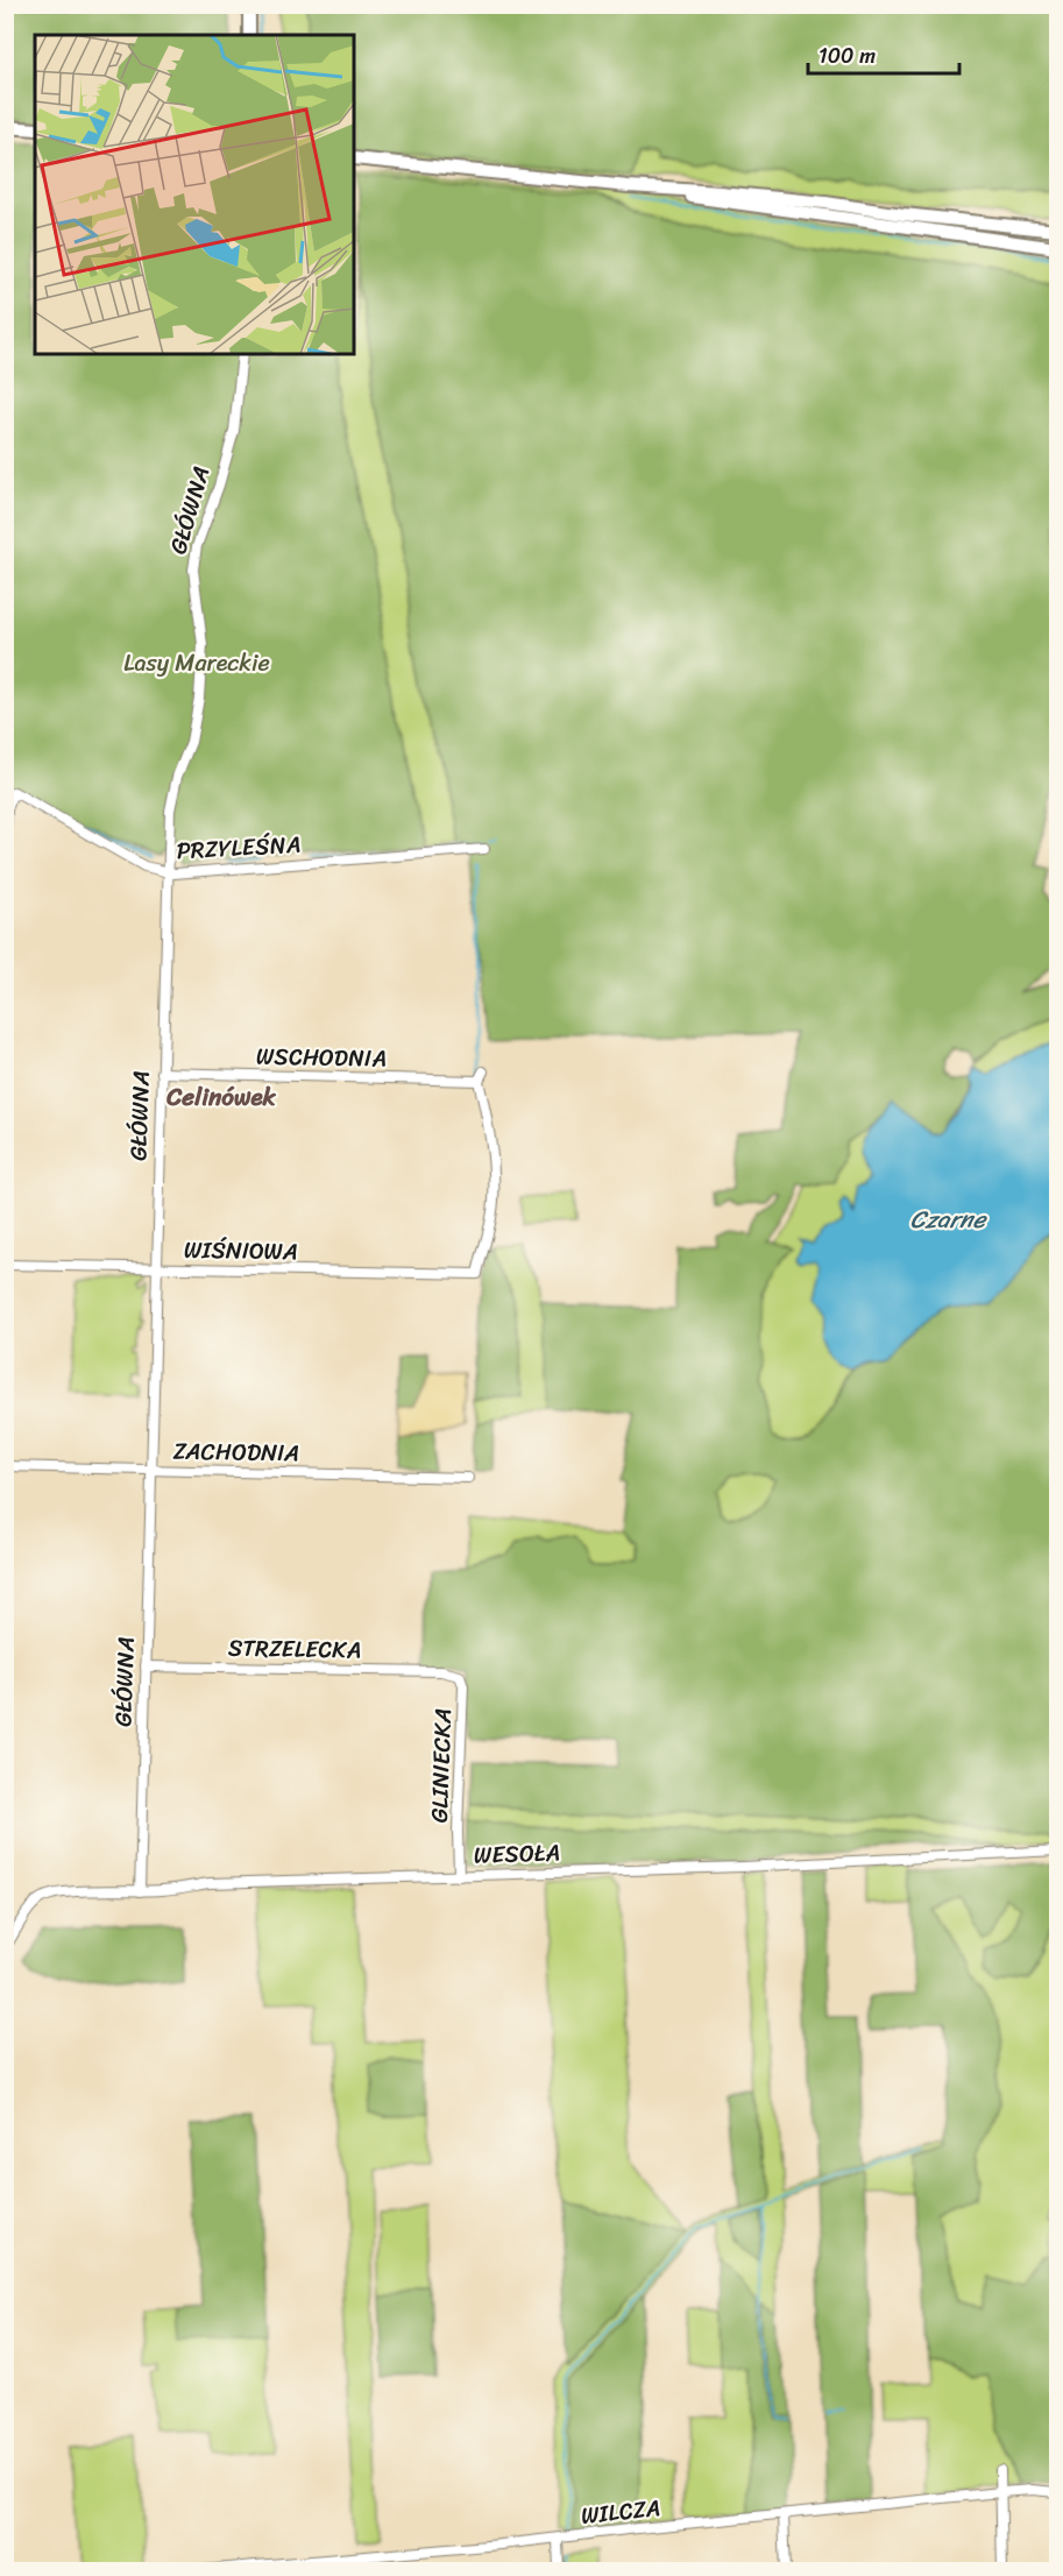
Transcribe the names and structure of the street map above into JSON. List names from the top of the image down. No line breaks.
{"streets":{"street":["GŁÓWNA","PRZYLEŚNA","WSCHODNIA","WIŚNIOWA","ZACHODNIA","STRZELECKA","GLINIECKA","WESOŁA","WILCZA"]},"crossings":[["GŁÓWNA","PRZYLEŚNA"],["GŁÓWNA","WSCHODNIA"],["GŁÓWNA","WIŚNIOWA"],["GŁÓWNA","ZACHODNIA"],["GŁÓWNA","STRZELECKA"],["GŁÓWNA","WESOŁA"],["WSCHODNIA","WIŚNIOWA"],["STRZELECKA","GLINIECKA"],["GLINIECKA","WESOŁA"]],"districts":["Celinówek"],"water":["Czarne"],"parks":["Lasy Mareckie"],"scale_bar":"100 m"}
